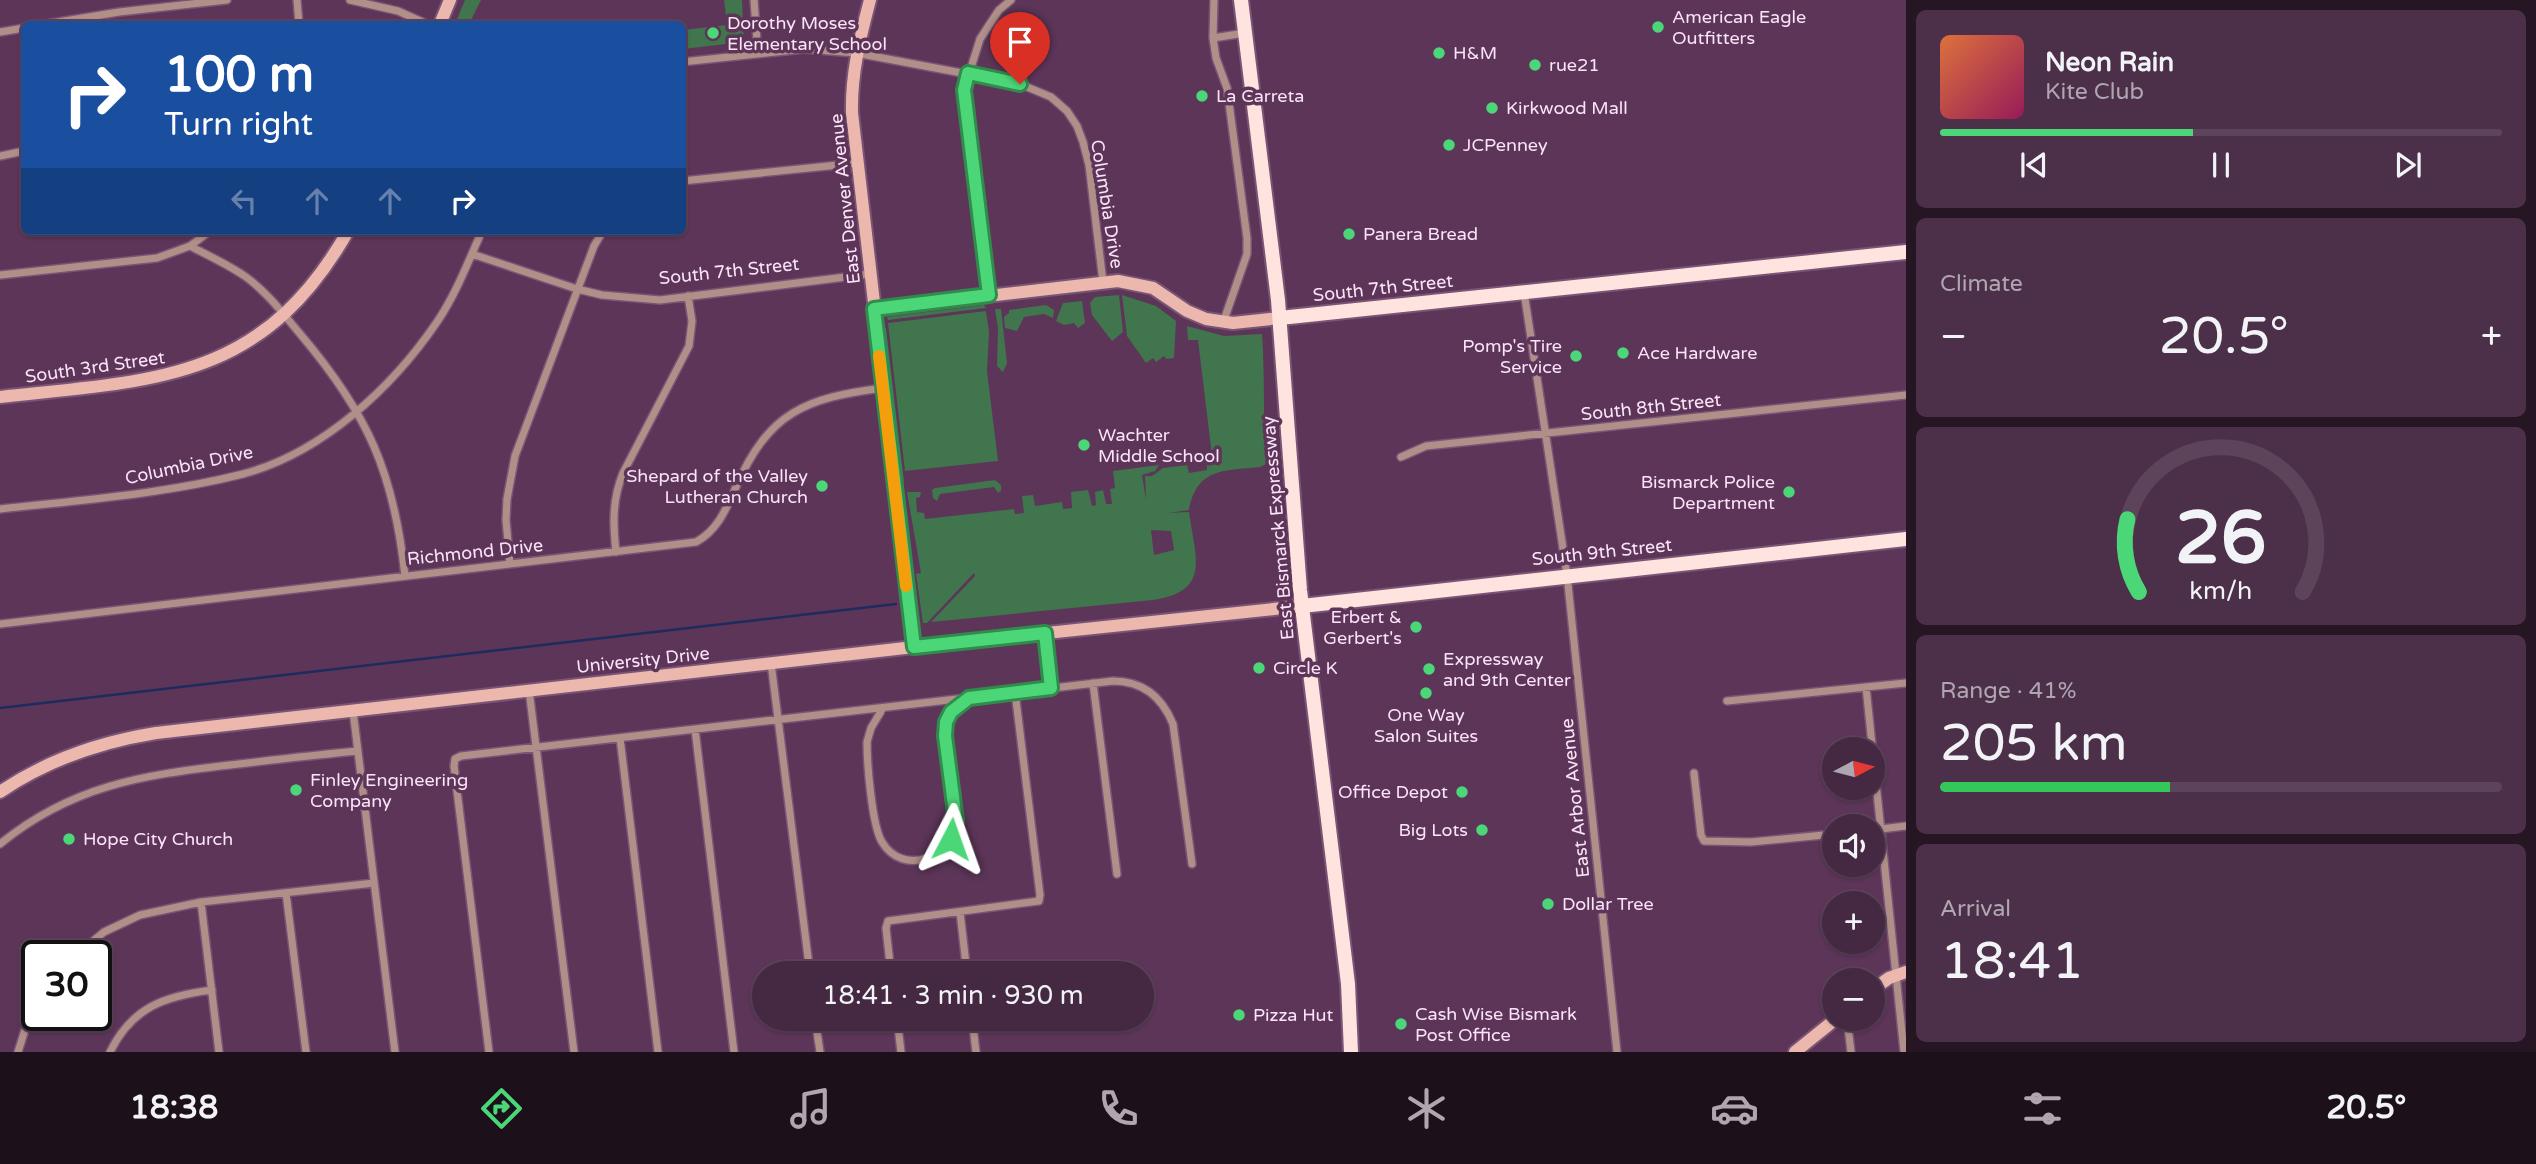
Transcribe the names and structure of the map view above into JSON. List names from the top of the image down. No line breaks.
{"streets":{"main road":["South 7th Street","East Bismarck Expressway","South 9th Street"],"street":["East Denver Avenue","Columbia Drive","South 3rd Street","South 8th Street","Richmond Drive","University Drive","East Arbor Avenue"]},"crossings":[["East Denver Avenue","Columbia Drive"],["East Denver Avenue","South 7th Street"],["East Denver Avenue","Richmond Drive"],["East Denver Avenue","University Drive"],["Columbia Drive","South 7th Street"],["South 7th Street","East Bismarck Expressway"],["South 7th Street","East Arbor Avenue"],["South 8th Street","East Arbor Avenue"],["East Bismarck Expressway","South 9th Street"],["East Bismarck Expressway","University Drive"],["South 9th Street","University Drive"],["South 9th Street","East Arbor Avenue"]],"places":["American Eagle Outfitters","Dorothy Moses Elementary School","H&M","rue21","La Carreta","Kirkwood Mall","JCPenney","Panera Bread","Ace Hardware","Pomp's Tire Service","Wachter Middle School","Shepard of the Valley Lutheran Church","Bismarck Police Department","Erbert & Gerbert's","Circle K","Expressway and 9th Center","One Way Salon Suites","Finley Engineering Company","Office Depot","Big Lots","Hope City Church","Dollar Tree","Pizza Hut","Cash Wise Bismark Post Office"],"north":"right","page":{"turn":["100 m","Turn right"],"song":["Neon Rain","Kite Club"],"tile":["Climate",["Range · 41%","205 km"],["Arrival","18:41"]],"heat":["−","20.5°","+"],"map_buttons":["+","−"],"limit":"30","trip":"18:41 · 3 min · 930 m","tabs":["18:38","20.5°"],"gauge":["26","km/h"]}}
